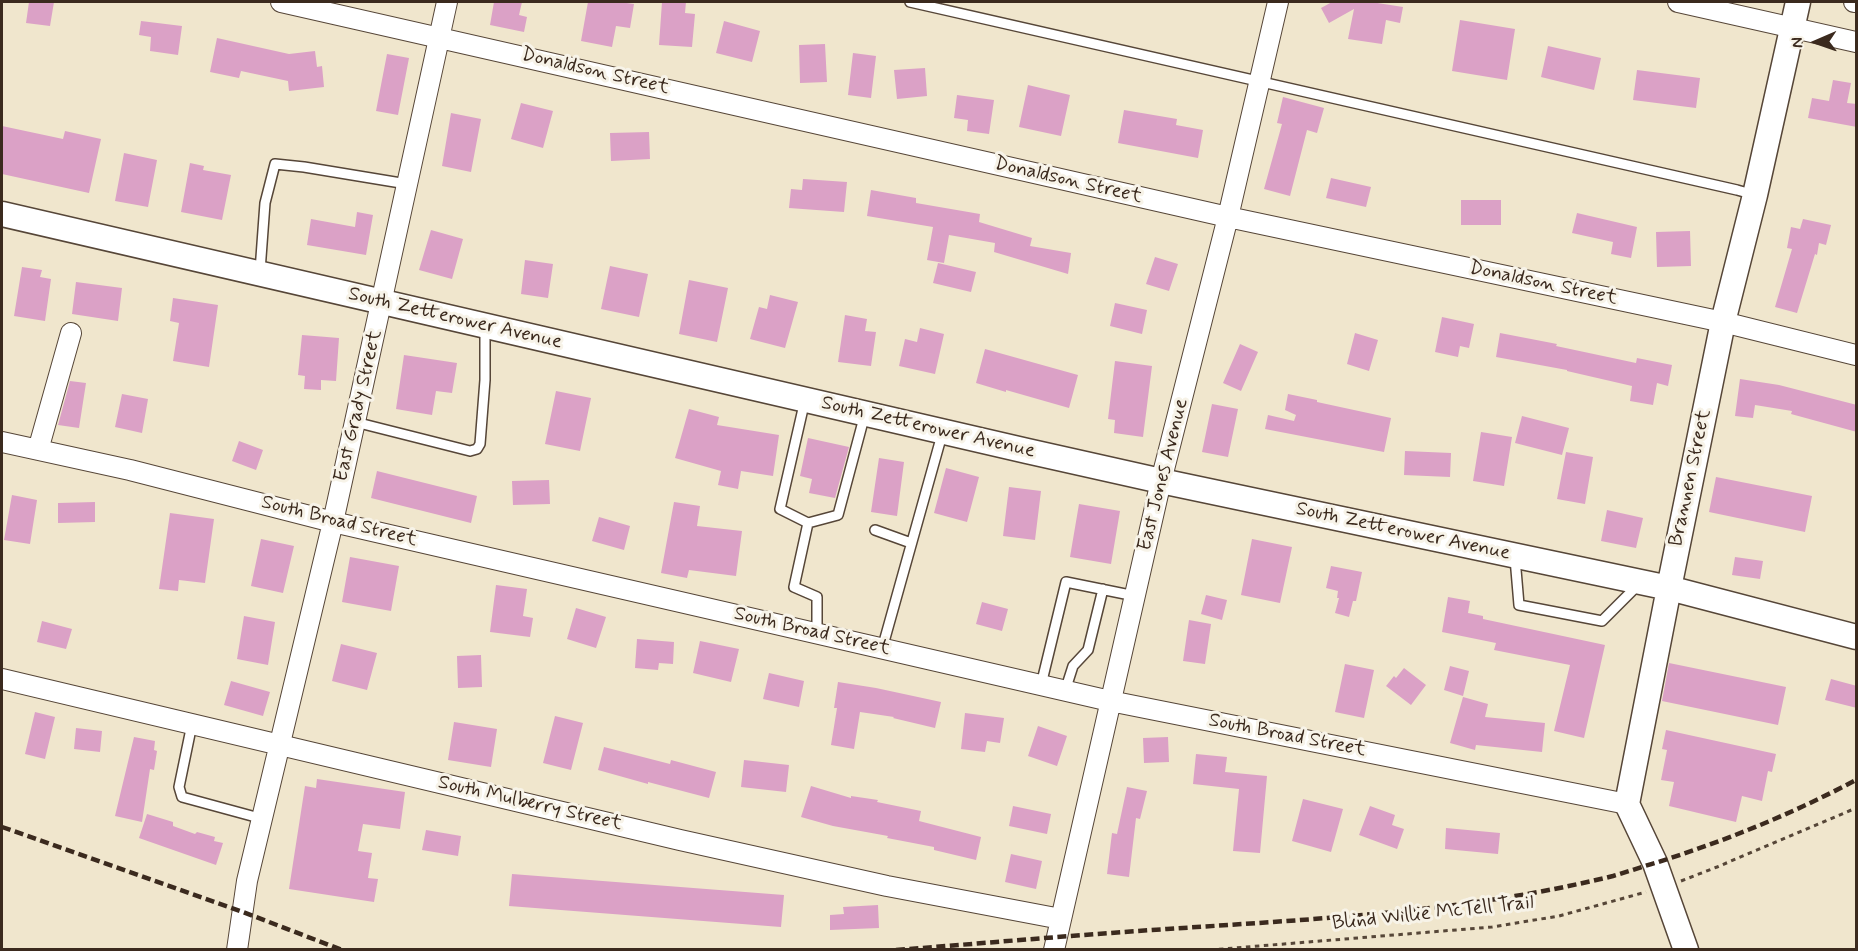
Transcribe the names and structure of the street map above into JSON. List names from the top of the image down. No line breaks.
{"streets":{"street":["Donaldson Street","South Zetterower Avenue","East Grady Street","East Jones Avenue","Brannen Street","South Broad Street","South Mulberry Street"],"path":["Blind Willie McTell Trail"]},"crossings":[["Donaldson Street","East Grady Street"],["Donaldson Street","East Jones Avenue"],["Donaldson Street","Brannen Street"],["South Zetterower Avenue","East Grady Street"],["South Zetterower Avenue","East Jones Avenue"],["South Zetterower Avenue","Brannen Street"],["East Grady Street","South Broad Street"],["East Grady Street","South Mulberry Street"],["East Jones Avenue","South Broad Street"],["East Jones Avenue","South Mulberry Street"],["Brannen Street","South Broad Street"]],"north":"left"}
